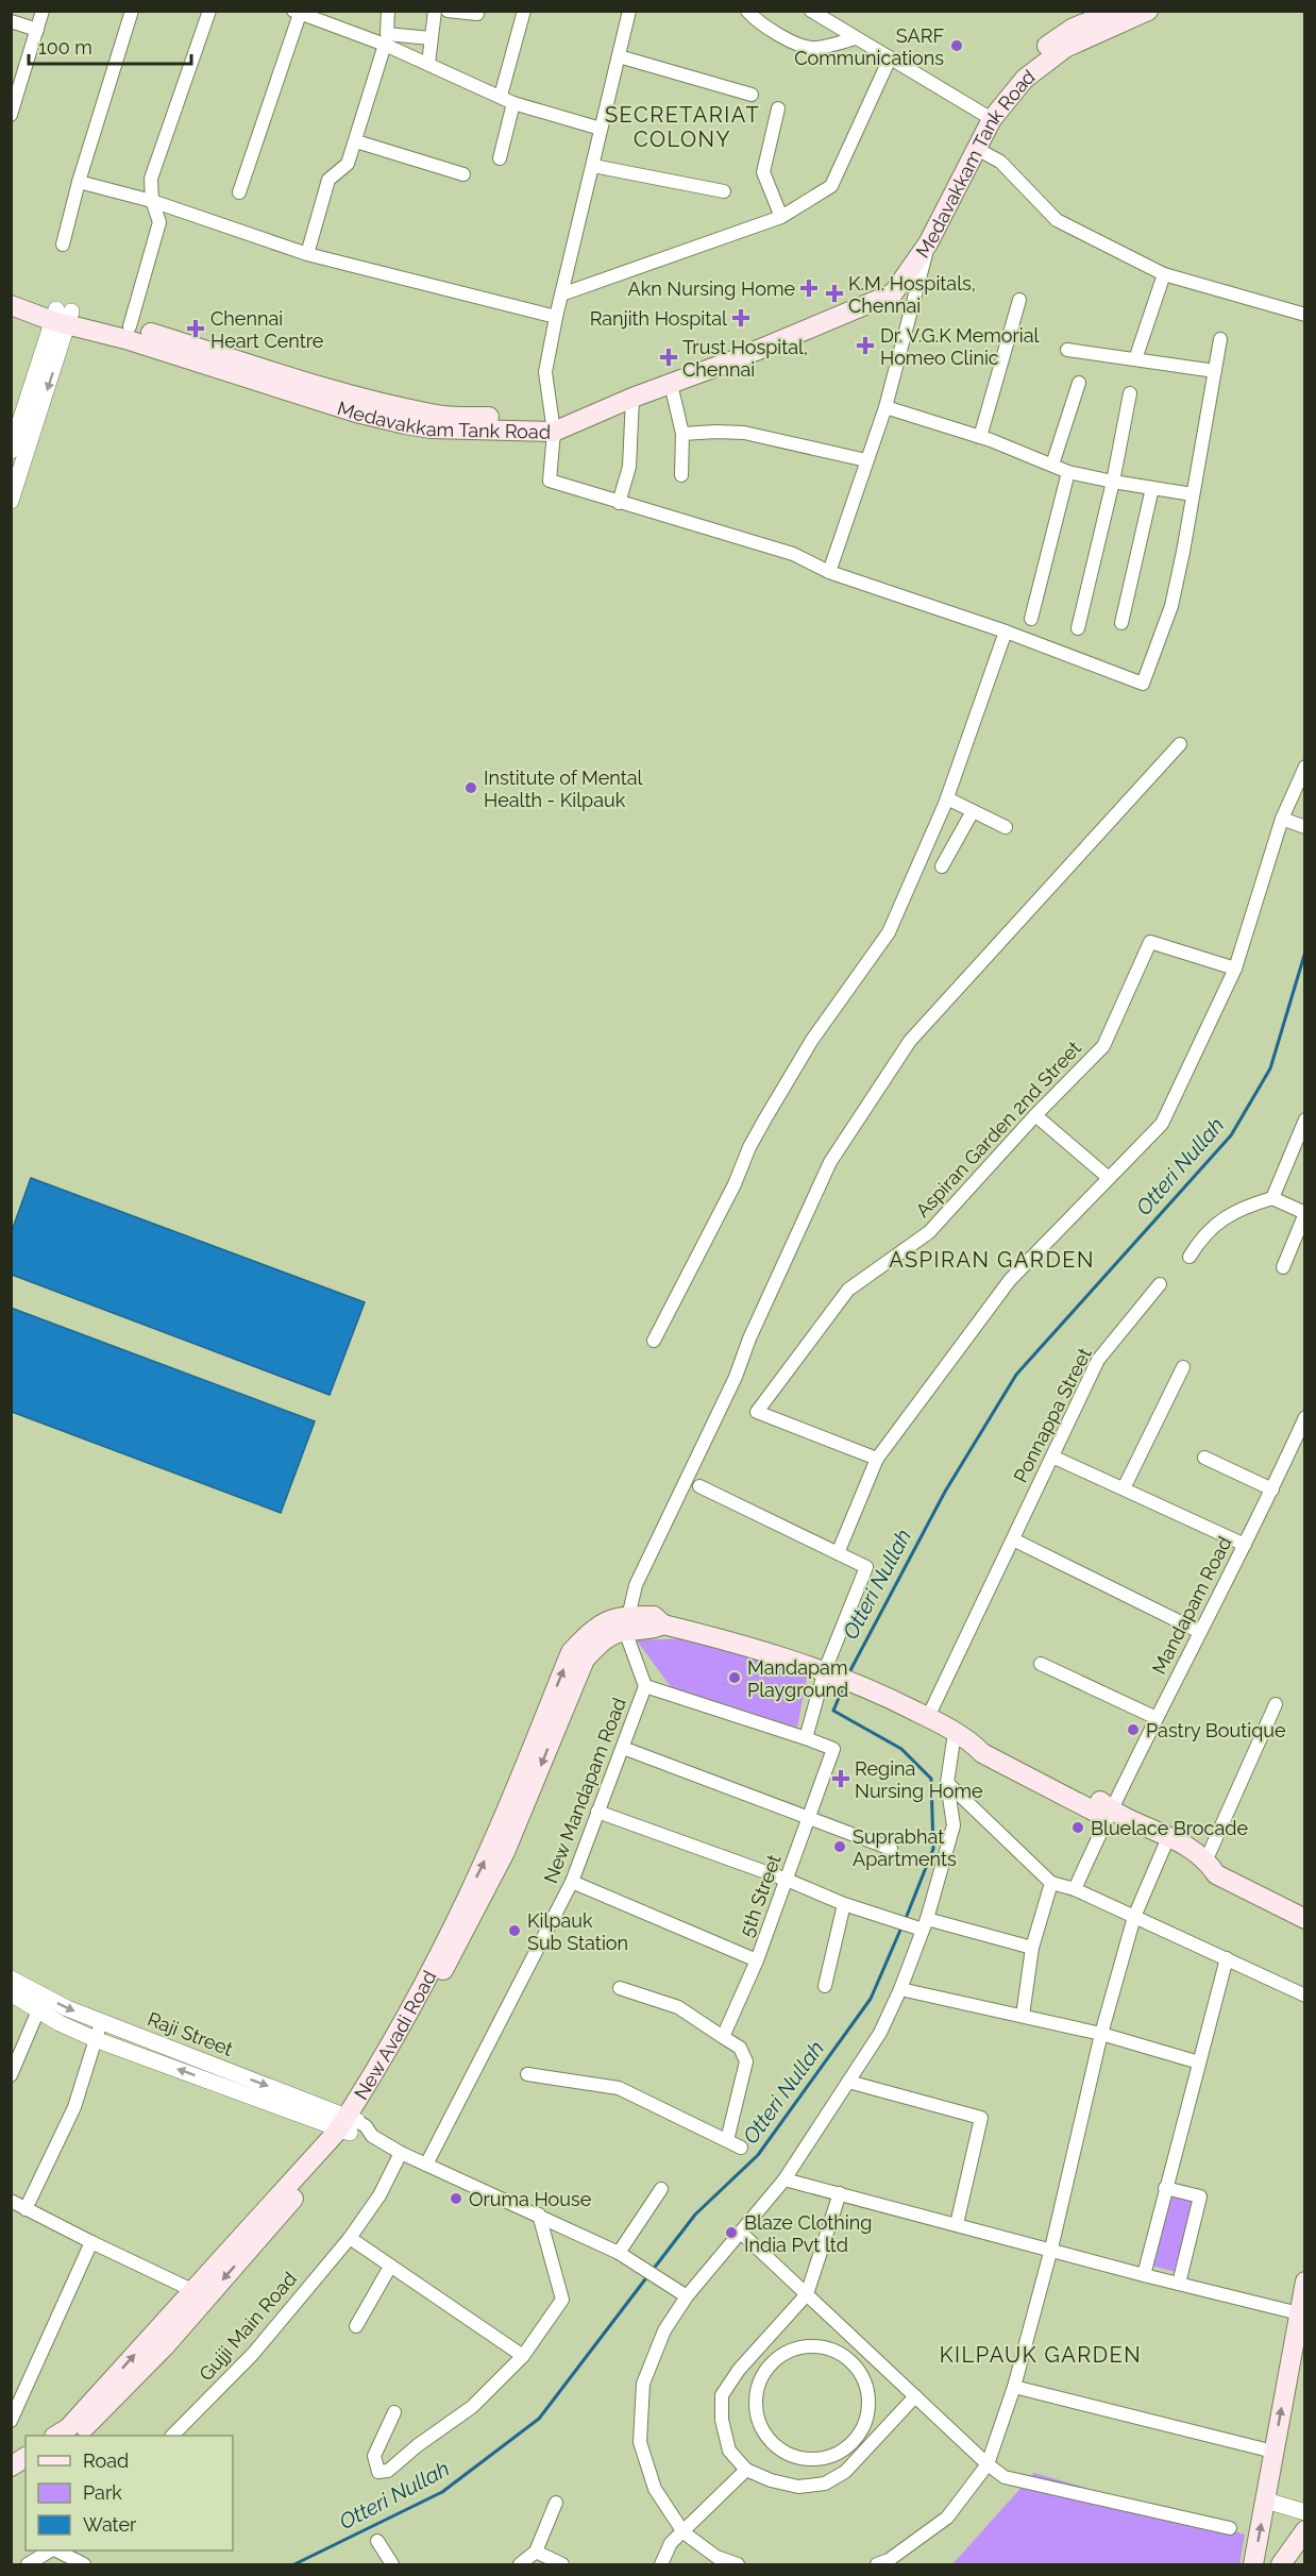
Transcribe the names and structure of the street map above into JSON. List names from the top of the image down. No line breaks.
{"streets":{"main road":["Medavakkam Tank Road","New Avadi Road"],"street":["Aspiran Garden 2nd Street","Ponnappa Street","Mandapam Road","New Mandapam Road","5th Street","Raji Street","Gujji Main Road"]},"crossings":[["Ponnappa Street","New Avadi Road"],["Mandapam Road","New Avadi Road"],["New Mandapam Road","New Avadi Road"],["Raji Street","New Avadi Road"]],"districts":["SECRETARIAT COLONY","ASPIRAN GARDEN","KILPAUK GARDEN"],"water":["Otteri Nullah"],"places":{"other":["SARF Communications","Institute of Mental Health - Kilpauk","Mandapam Playground","Pastry Boutique","Bluelace Brocade","Suprabhat Apartments","Kilpauk Sub Station","Oruma House","Blaze Clothing India Pvt ltd"],"health":["Akn Nursing Home","K.M. Hospitals, Chennai","Ranjith Hospital","Chennai Heart Centre","Dr. V.G.K Memorial Homeo Clinic","Trust Hospital, Chennai","Regina Nursing Home"]},"legend":["Road","Park","Water"],"scale_bar":"100 m"}
